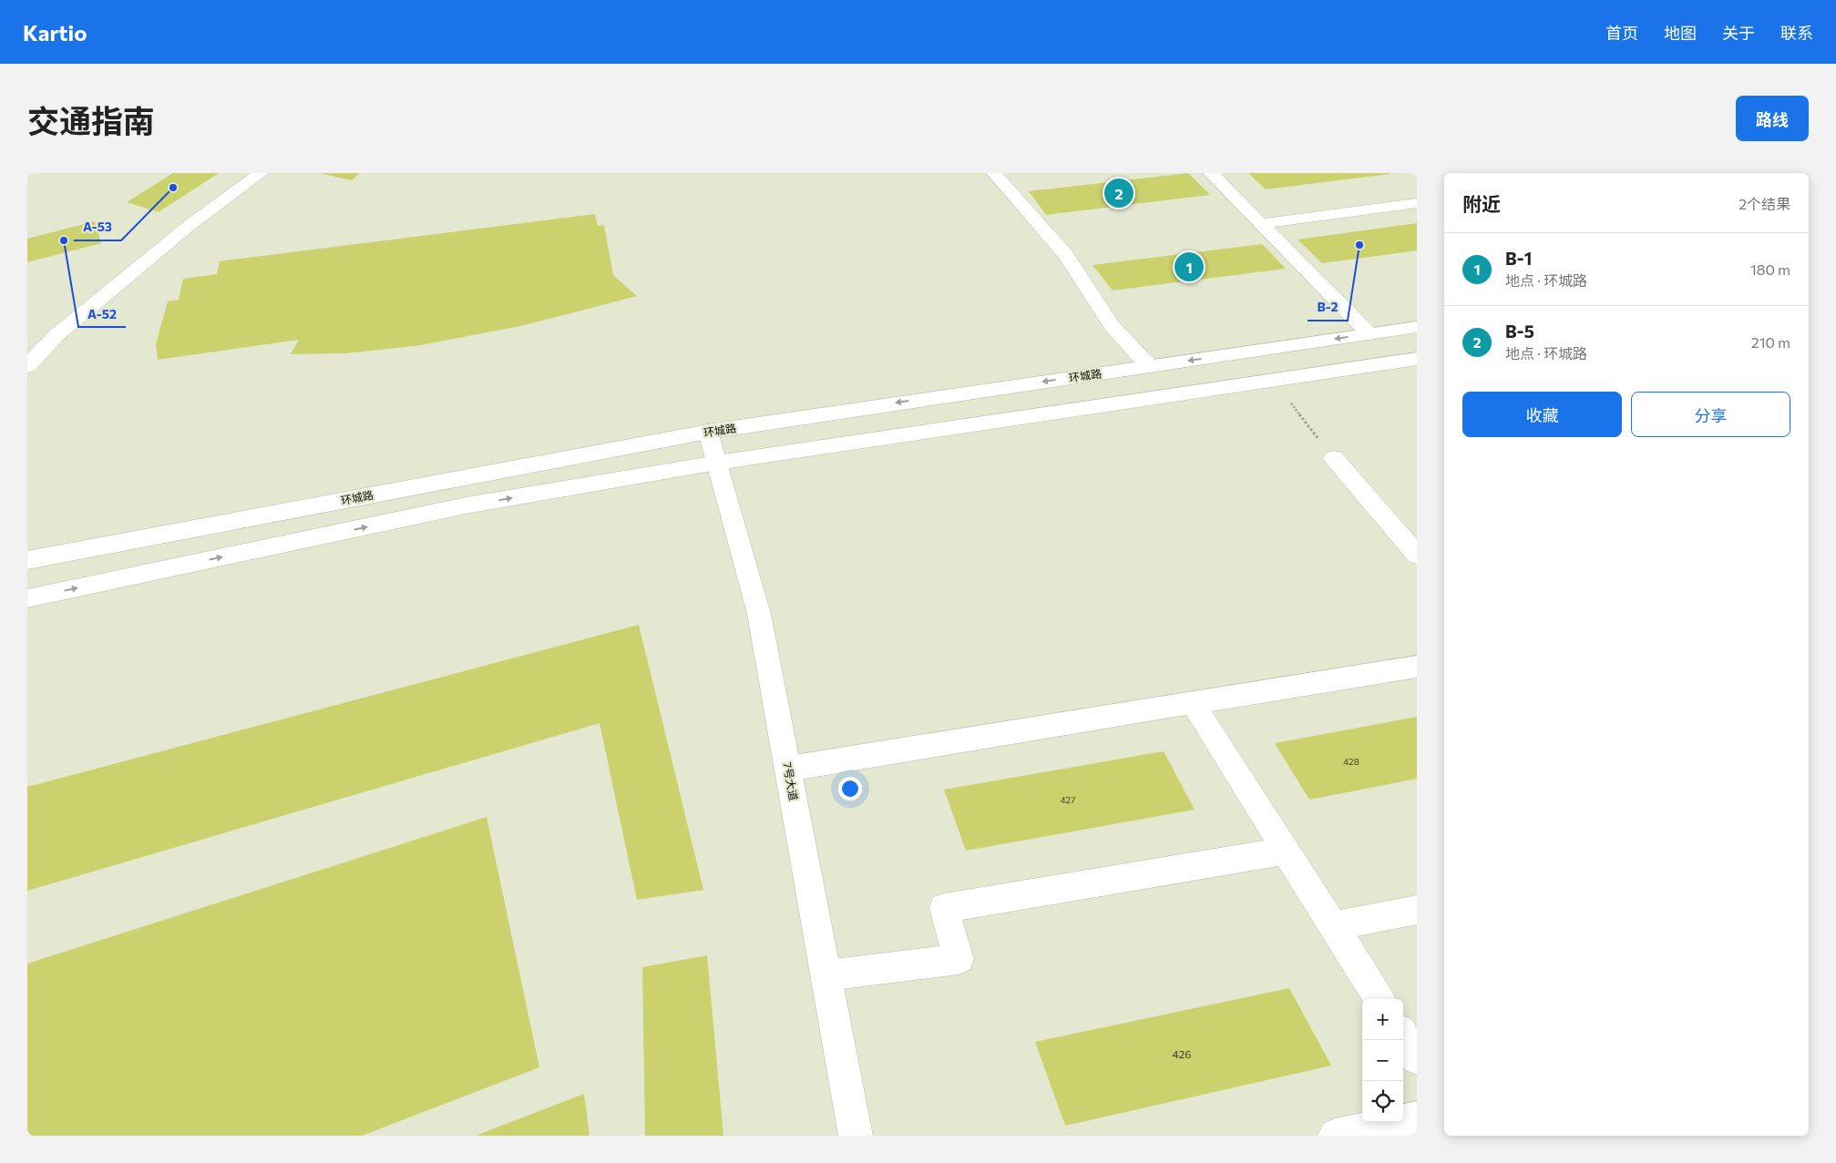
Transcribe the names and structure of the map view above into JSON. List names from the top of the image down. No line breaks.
{"streets":{"street":["环城路","7号大道"]},"crossings":[["环城路","7号大道"]],"places":["A-53","A-52","B-2"],"house_numbers":["428","427","426"],"page":{"header":"Kartio","nav":["首页","地图","关于","联系"],"title":"交通指南","buttons":["路线",["收藏","分享"]],"heading":["附近","2个结果"],"pins":["2","1"],"list":[{"mark":"1","name":"B-1","note":"地点 · 环城路","value":"180 m"},{"mark":"2","name":"B-5","note":"地点 · 环城路","value":"210 m"}],"map_buttons":["+","−"]}}
